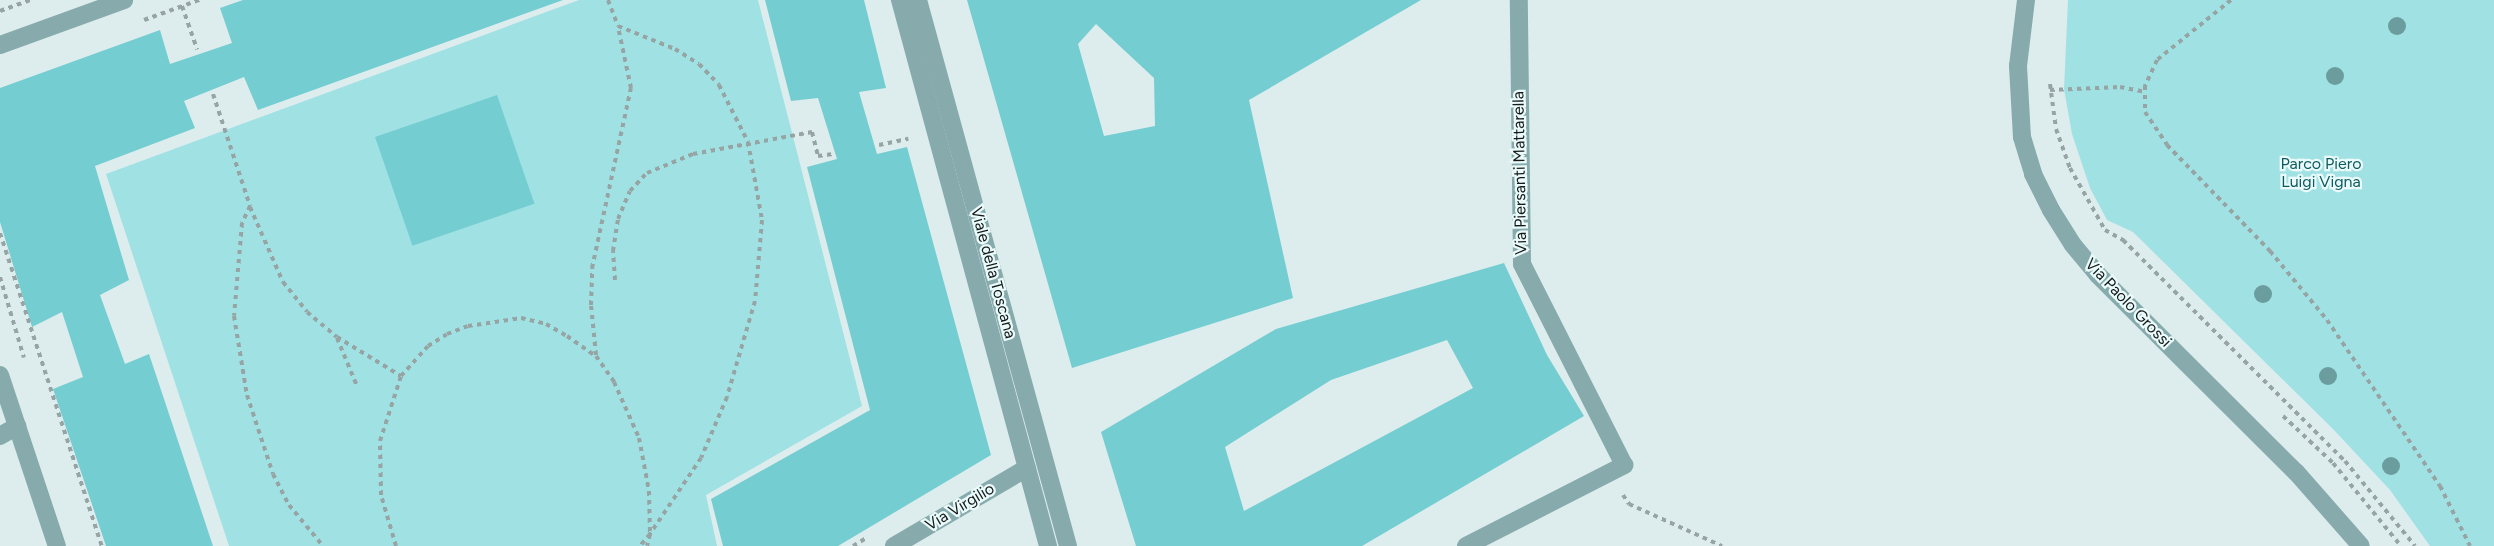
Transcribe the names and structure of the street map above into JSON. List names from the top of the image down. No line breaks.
{"streets":{"street":["Via Piersanti Mattarella","Viale della Toscana","Via Paolo Grossi","Via Virgilio"]},"crossings":[["Viale della Toscana","Via Virgilio"]],"parks":["Parco Piero Luigi Vigna"]}
